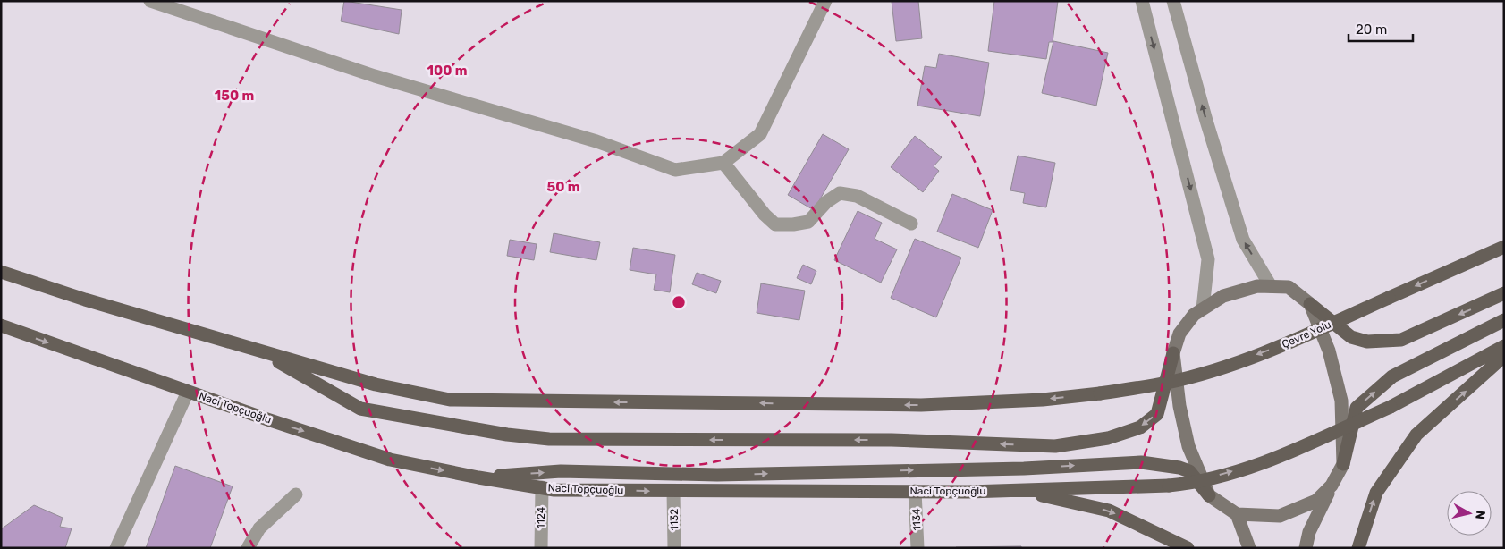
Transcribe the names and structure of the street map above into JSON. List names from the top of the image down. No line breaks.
{"streets":{"main road":["Çevre Yolu","Naci Topçuoğlu"],"street":["1124","1132","1134"]},"crossings":[["Naci Topçuoğlu","1124"],["Naci Topçuoğlu","1132"],["Naci Topçuoğlu","1134"]],"scale_bar":"20 m","north":"right","rings":["100 m","150 m","50 m"]}
